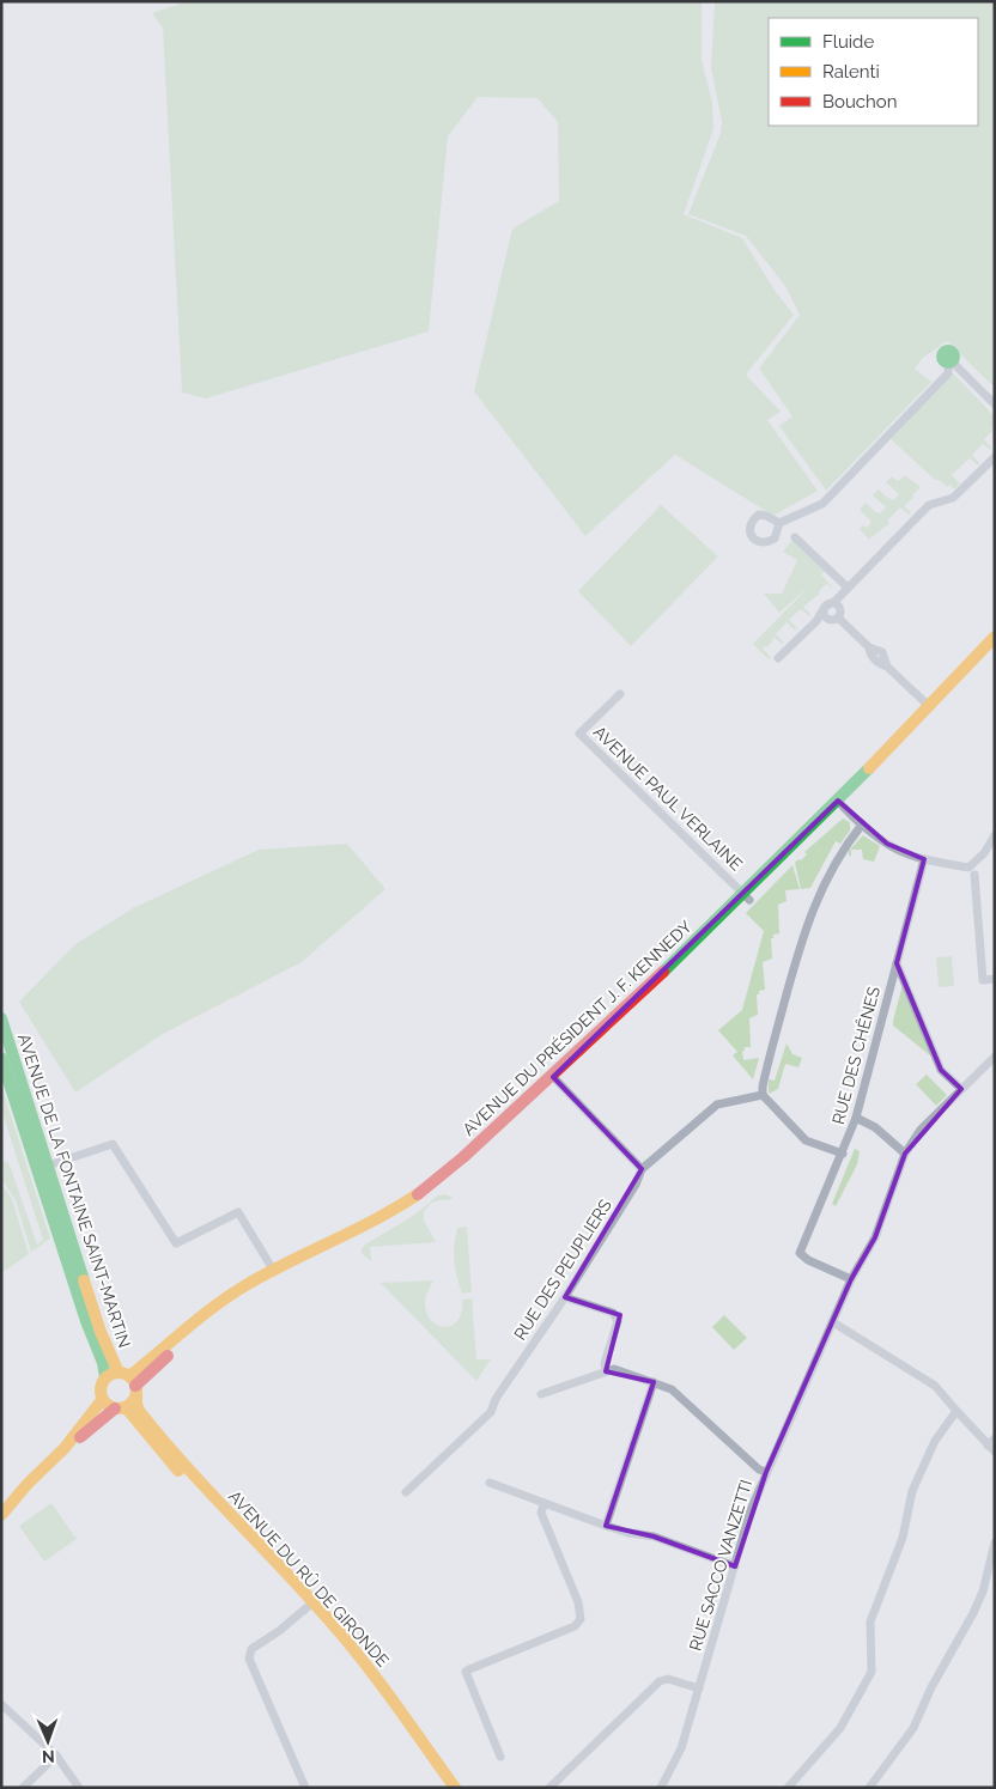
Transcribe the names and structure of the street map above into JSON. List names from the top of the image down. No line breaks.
{"streets":{"main road":["AVENUE DU PRÉSIDENT J. F. KENNEDY","AVENUE DE LA FONTAINE SAINT-MARTIN","AVENUE DU RÛ DE GIRONDE"],"street":["AVENUE PAUL VERLAINE","RUE DES CHÊNES","RUE DES PEUPLIERS","RUE SACCO VANZETTI"]},"crossings":[["AVENUE PAUL VERLAINE","AVENUE DU PRÉSIDENT J. F. KENNEDY"],["AVENUE DU PRÉSIDENT J. F. KENNEDY","AVENUE DE LA FONTAINE SAINT-MARTIN"],["AVENUE DU PRÉSIDENT J. F. KENNEDY","AVENUE DU RÛ DE GIRONDE"],["RUE DES CHÊNES","RUE SACCO VANZETTI"],["AVENUE DE LA FONTAINE SAINT-MARTIN","AVENUE DU RÛ DE GIRONDE"]],"legend":["Fluide","Ralenti","Bouchon"],"north":"bottom"}
